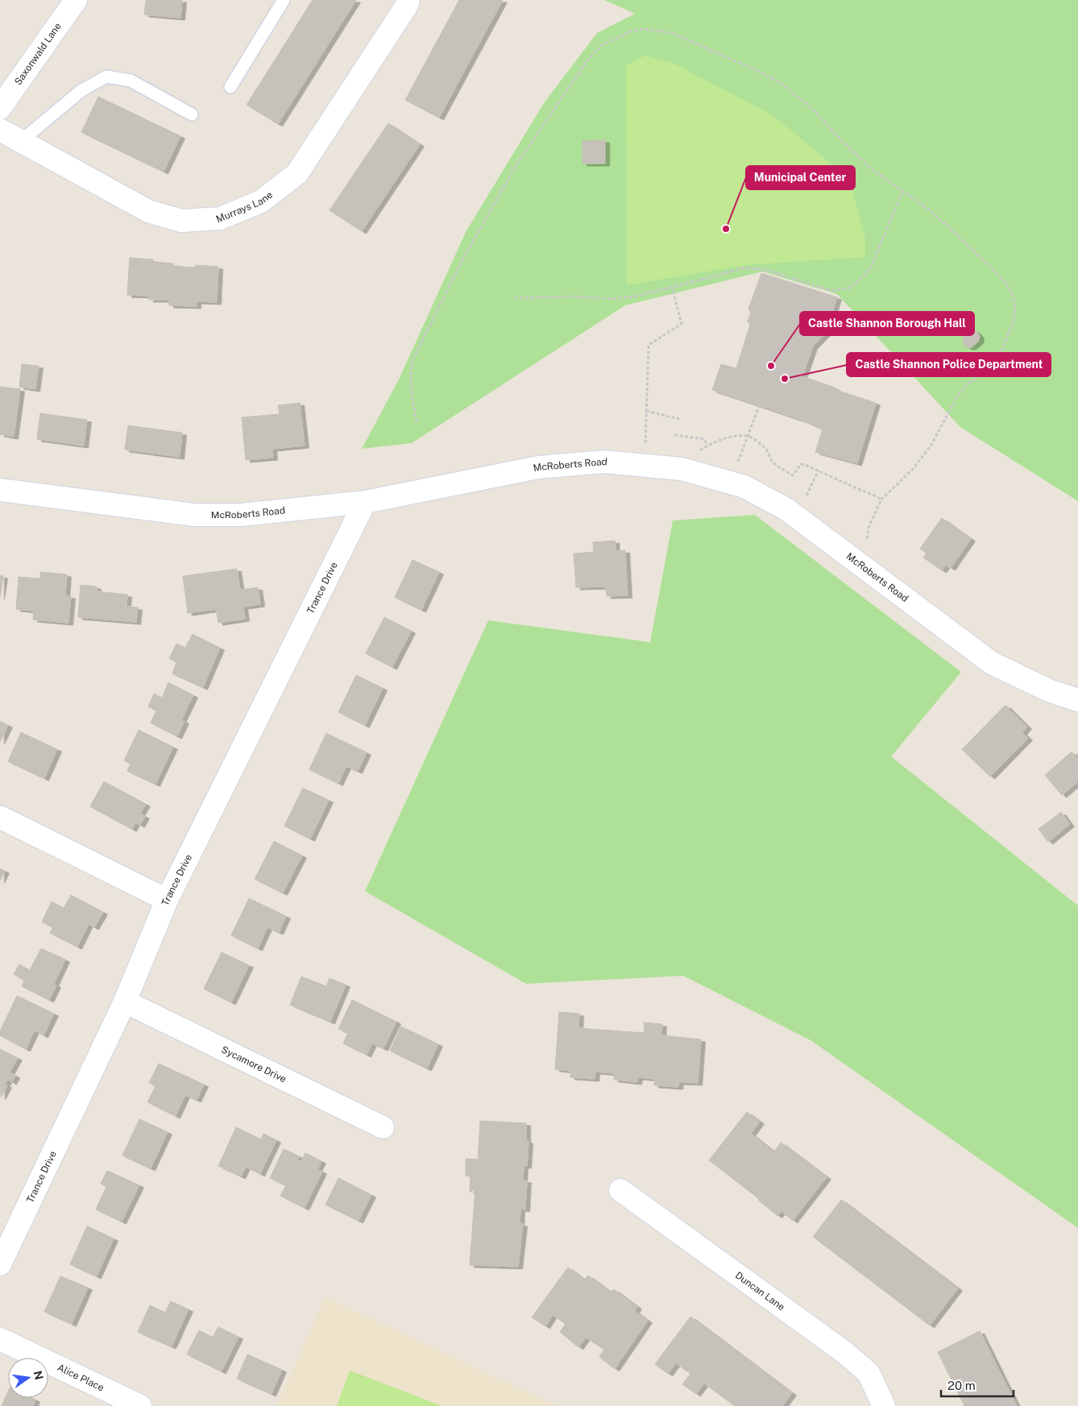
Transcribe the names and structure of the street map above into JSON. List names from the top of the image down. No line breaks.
{"streets":{"street":["Saxonwald Lane","Murrays Lane","McRoberts Road","Trance Drive","Sycamore Drive","Duncan Lane","Alice Place"]},"crossings":[["McRoberts Road","Trance Drive"],["Trance Drive","Sycamore Drive"]],"places":["Municipal Center","Castle Shannon Borough Hall","Castle Shannon Police Department"],"scale_bar":"20 m","north":"right"}
